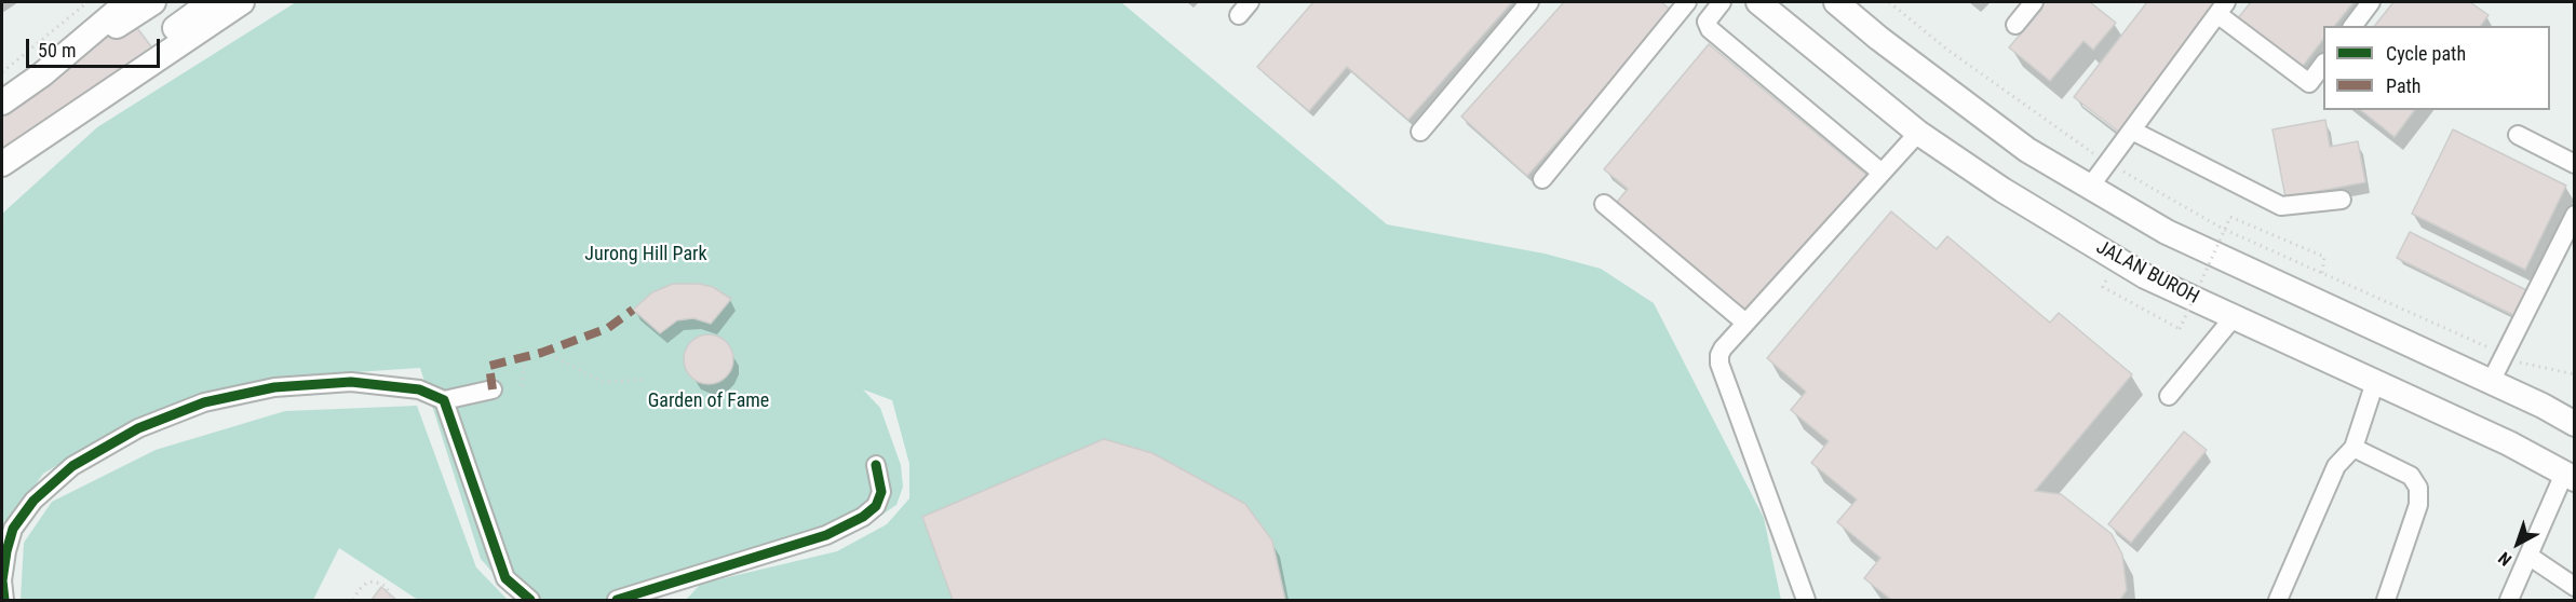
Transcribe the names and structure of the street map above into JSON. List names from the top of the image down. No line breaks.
{"streets":{"main road":["JALAN BUROH"]},"parks":["Jurong Hill Park","Garden of Fame"],"legend":["Cycle path","Path"],"scale_bar":"50 m","north":"bottom left"}
